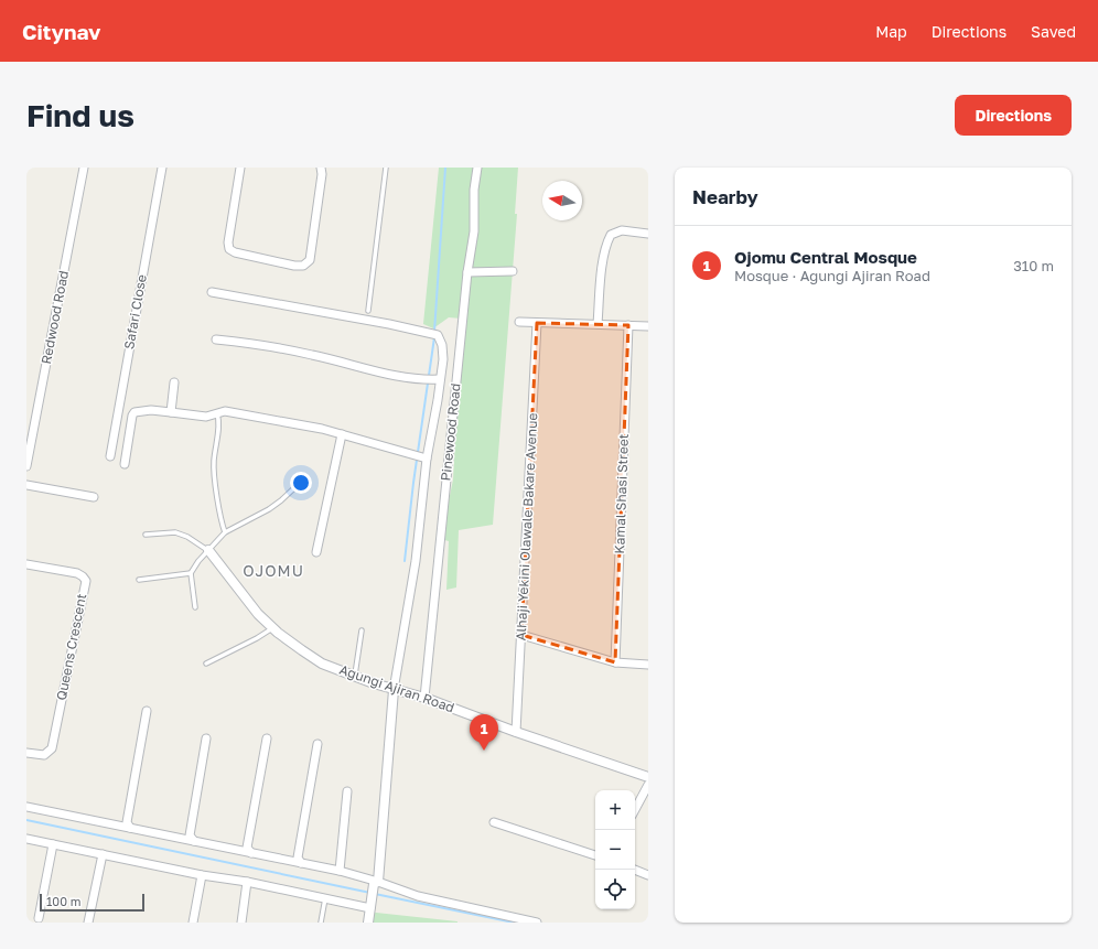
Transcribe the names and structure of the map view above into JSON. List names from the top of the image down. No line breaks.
{"streets":{"street":["Safari Close","Redwood Road","Pinewood Road","Kamal Shasi Street","Alhaji Yekini Olawale Bakare Avenue","Queens Crescent","Agungi Ajiran Road"]},"crossings":[["Pinewood Road","Agungi Ajiran Road"],["Alhaji Yekini Olawale Bakare Avenue","Agungi Ajiran Road"]],"districts":["OJOMU"],"scale_bar":"100 m","north":"left","page":{"header":"Citynav","nav":["Map","Directions","Saved"],"buttons":"Directions","title":"Find us","heading":"Nearby","list":[{"mark":"1","name":"Ojomu Central Mosque","note":"Mosque · Agungi Ajiran Road","value":"310 m"}],"pins":"1","map_buttons":["+","−"],"scale":"100 m"}}
